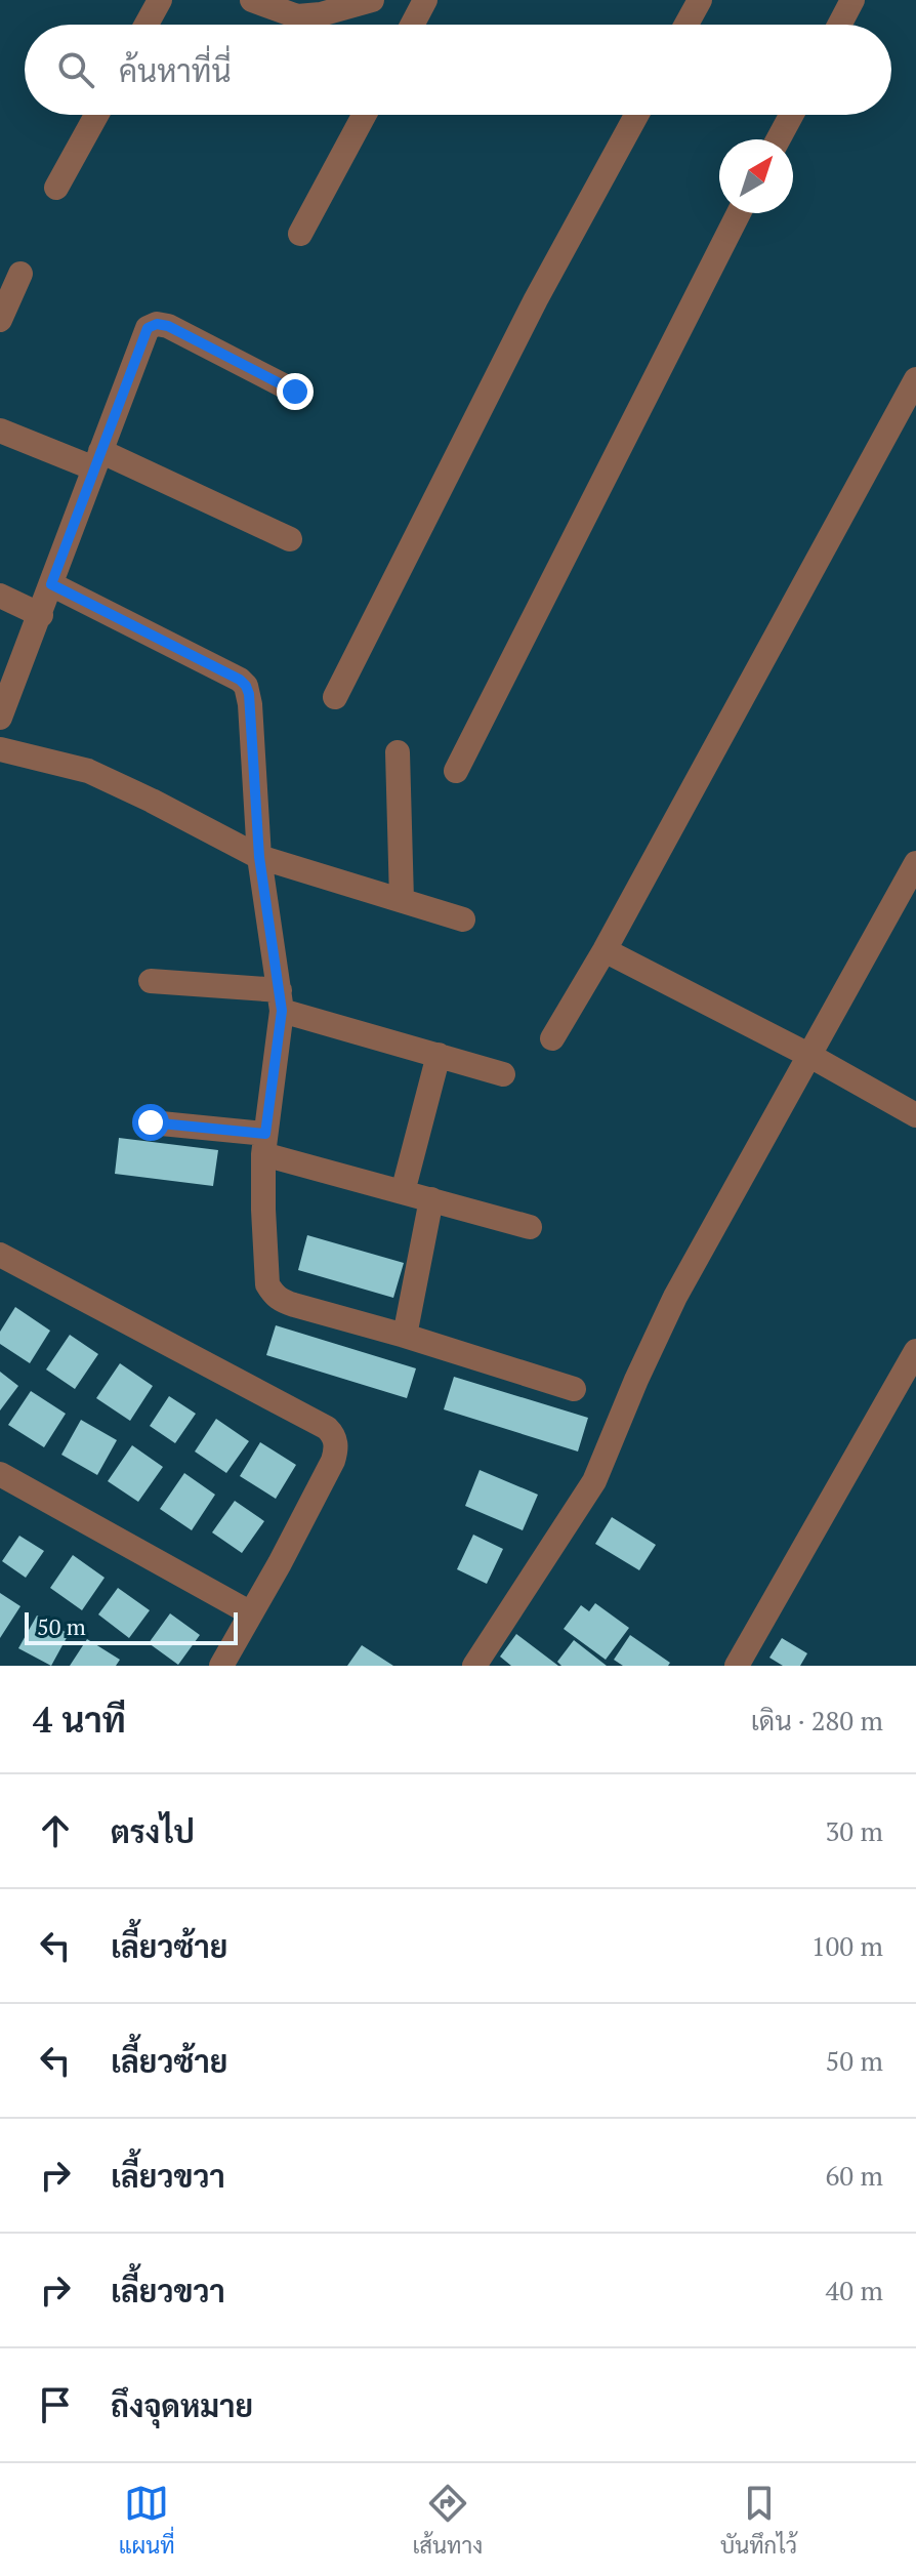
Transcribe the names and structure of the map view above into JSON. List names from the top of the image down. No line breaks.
{"scale_bar":"50 m","north":"top right","page":{"search":"ค้นหาที่นี่","scale":"50 m","heading":["4 นาที","เดิน · 280 m"],"list":[["ตรงไป","30 m"],["เลี้ยวซ้าย","100 m"],["เลี้ยวซ้าย","50 m"],["เลี้ยวขวา","60 m"],["เลี้ยวขวา","40 m"],"ถึงจุดหมาย"],"nav":["แผนที่","เส้นทาง","บันทึกไว้"]}}
